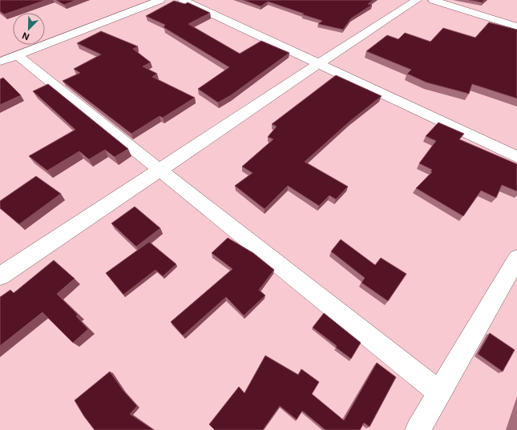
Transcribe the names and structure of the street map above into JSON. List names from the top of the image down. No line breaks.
{"north":"bottom left"}
